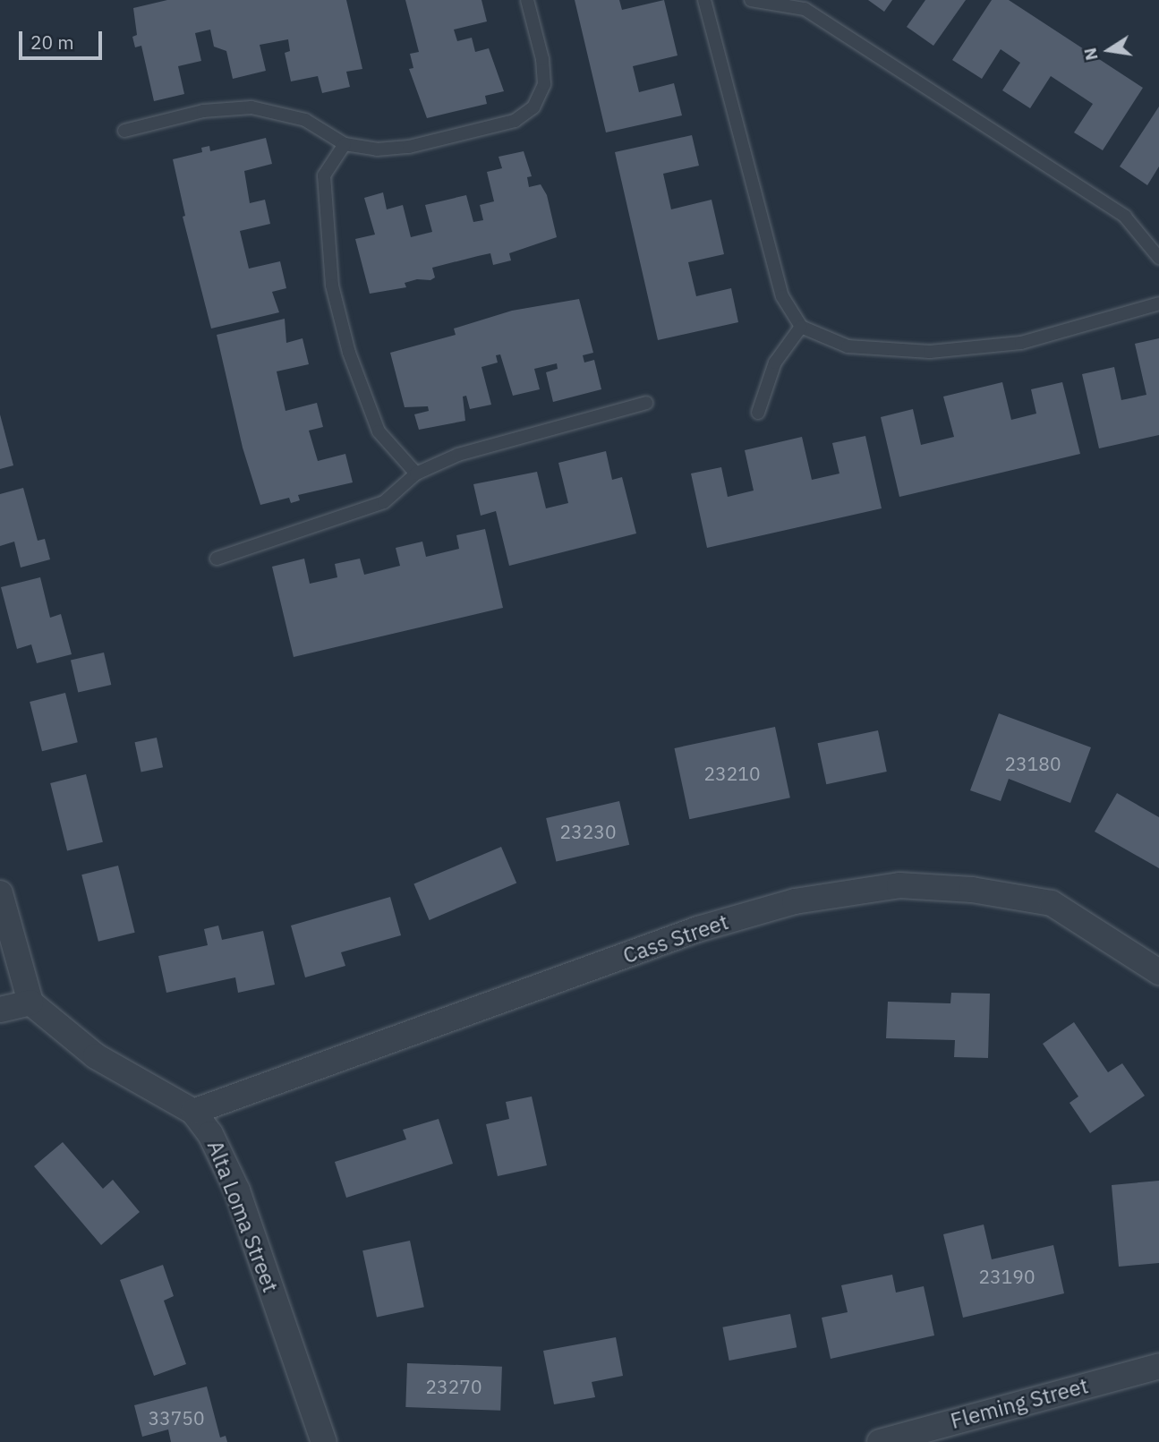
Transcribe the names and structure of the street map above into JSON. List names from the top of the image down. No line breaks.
{"streets":{"street":["Cass Street","Alta Loma Street","Fleming Street"]},"crossings":[["Cass Street","Alta Loma Street"]],"house_numbers":["23180","23210","23230","23190","23270","33750"],"scale_bar":"20 m","north":"left"}
